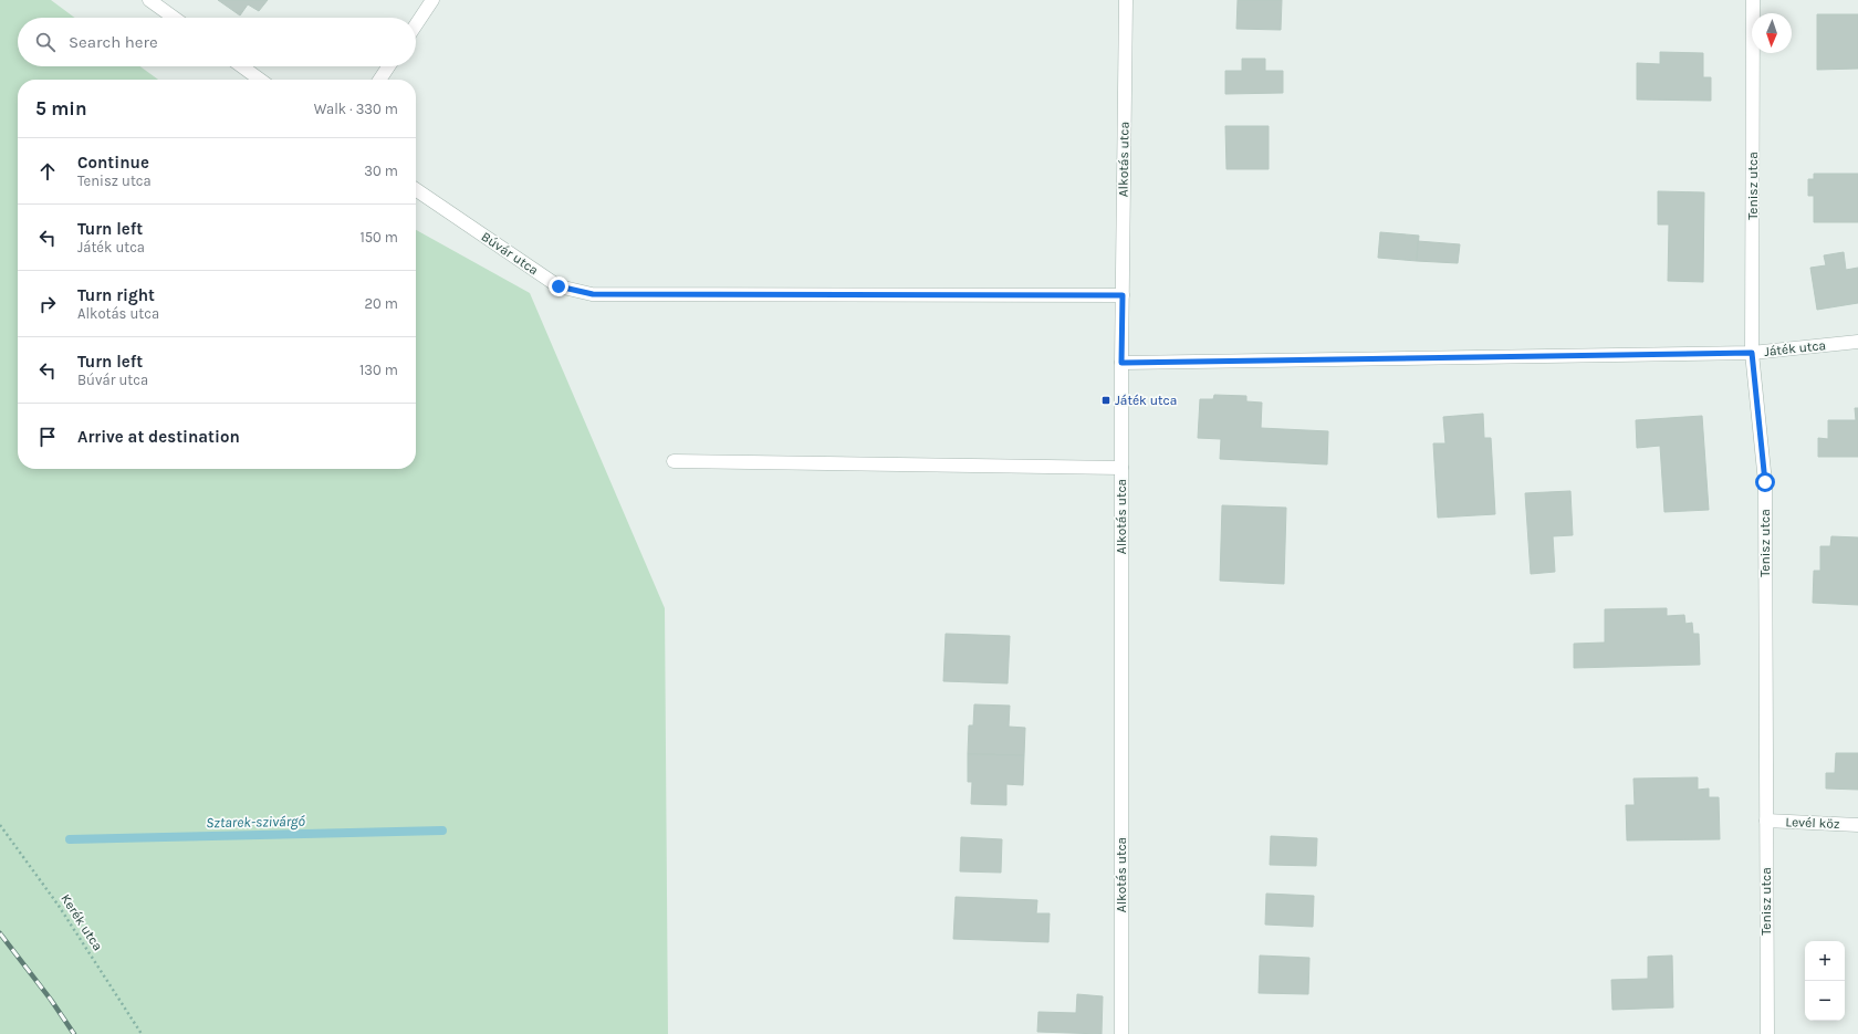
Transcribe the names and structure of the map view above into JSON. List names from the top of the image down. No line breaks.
{"streets":{"street":["Alkotás utca","Tenisz utca","Búvár utca","Játék utca","Levél köz"],"path":["Kerék utca"]},"crossings":[["Alkotás utca","Búvár utca"],["Alkotás utca","Játék utca"],["Tenisz utca","Játék utca"],["Tenisz utca","Levél köz"]],"water":["Sztarek-szivárgó"],"places":{"transit":["Játék utca"]},"north":"bottom","page":{"search":"Search here","heading":["5 min","Walk · 330 m"],"list":[["Continue","Tenisz utca","30 m"],["Turn left","Játék utca","150 m"],["Turn right","Alkotás utca","20 m"],["Turn left","Búvár utca","130 m"],"Arrive at destination"],"map_buttons":["+","−"]}}
